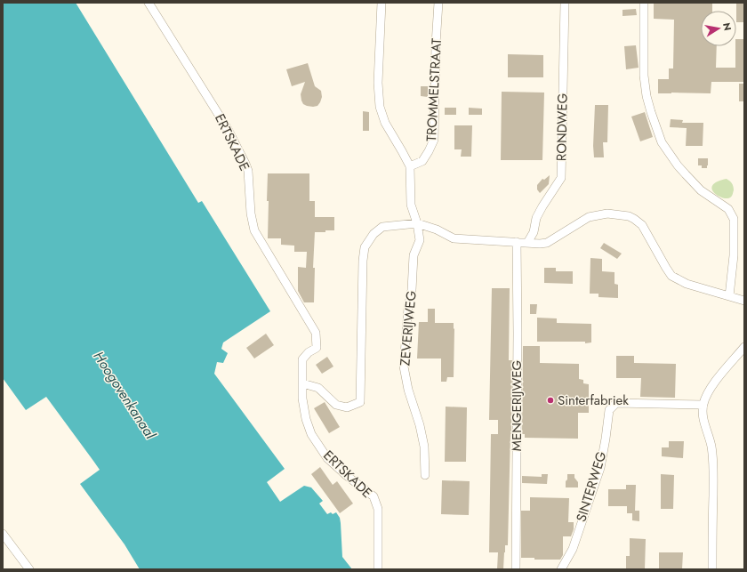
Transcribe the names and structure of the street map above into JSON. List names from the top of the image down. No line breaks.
{"streets":{"street":["TROMMELSTRAAT","RONDWEG","ERTSKADE","ZEVERIJWEG","MENGERIJWEG","SINTERWEG"]},"crossings":[["TROMMELSTRAAT","ZEVERIJWEG"]],"water":["Hoogovenkanaal"],"places":["Sinterfabriek"],"north":"right"}
